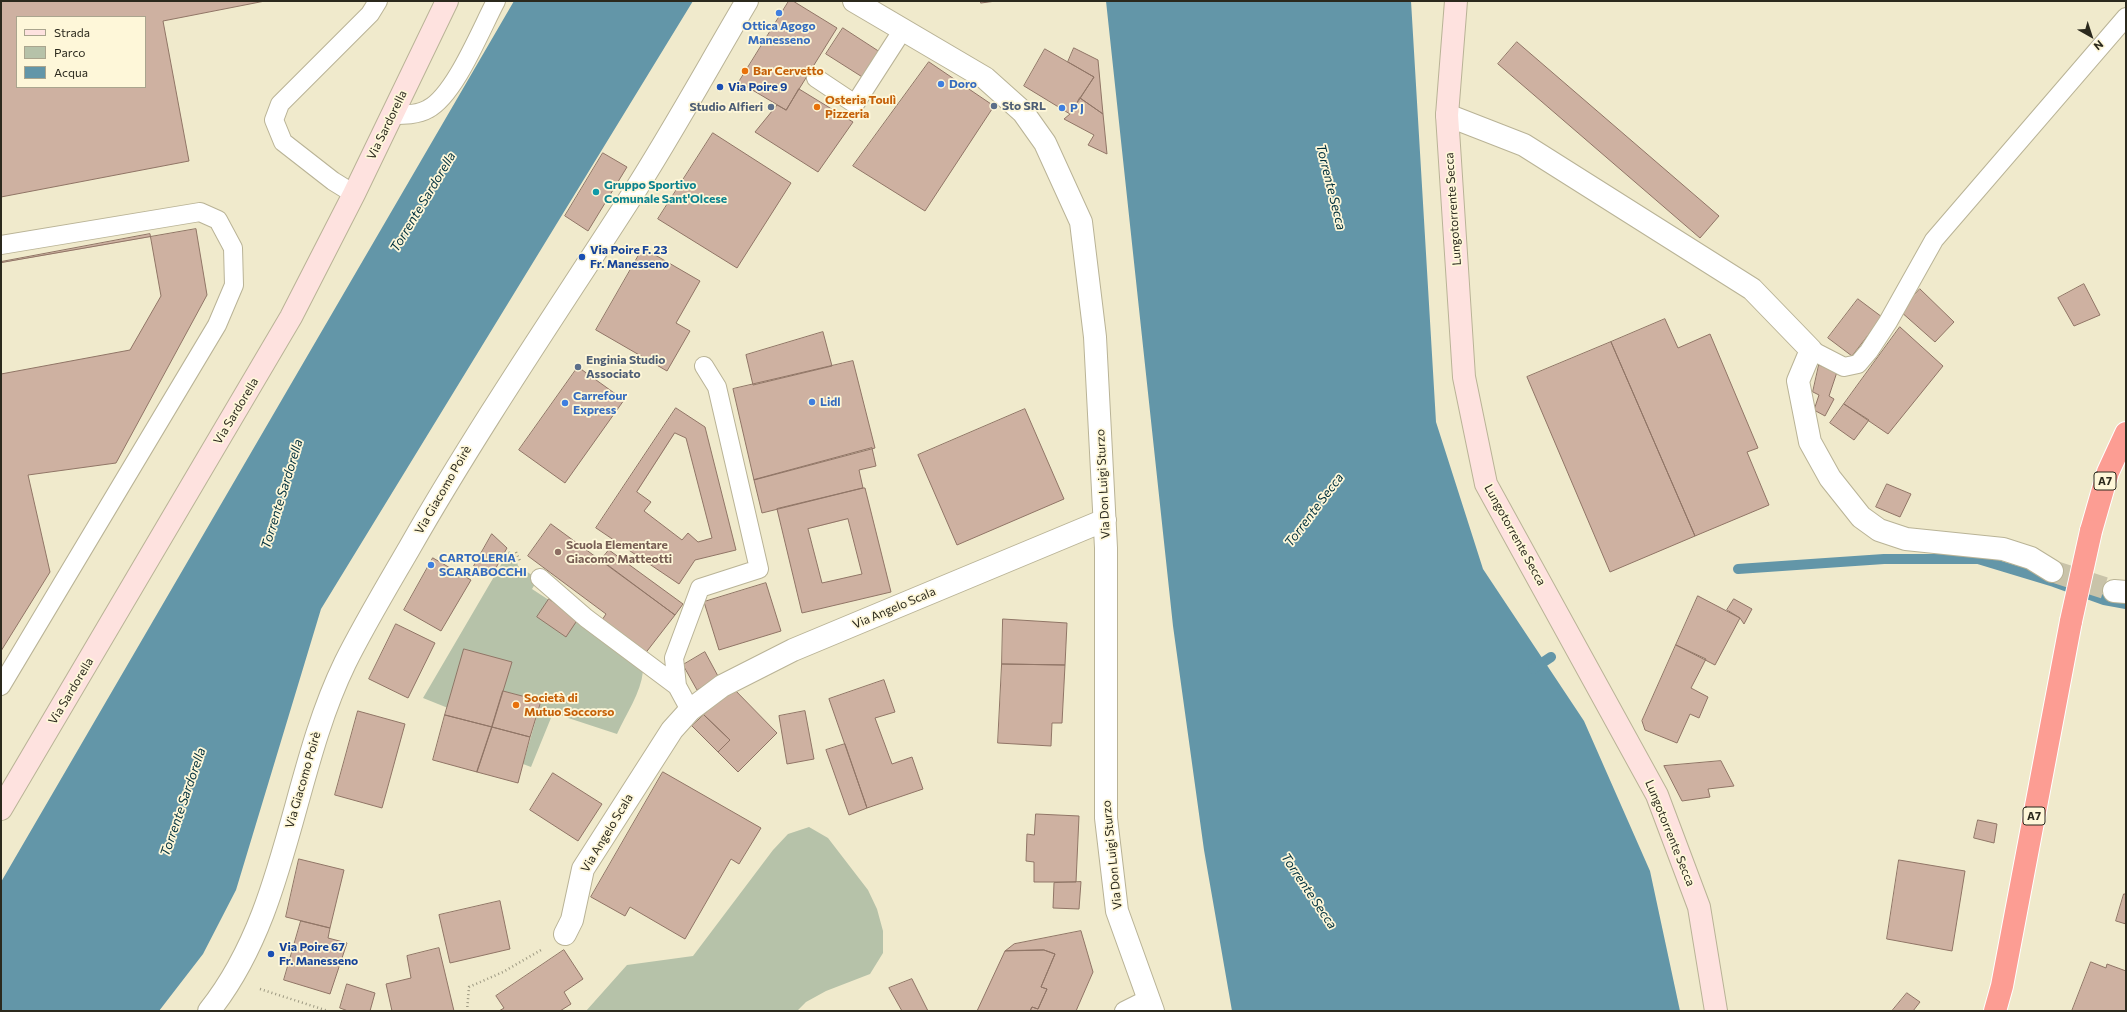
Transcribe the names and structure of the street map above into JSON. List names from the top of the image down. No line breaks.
{"streets":{"highway":["A7"],"main road":["Via Sardorella","Lungotorrente Secca"],"street":["Via Don Luigi Sturzo","Via Giacomo Poirè","Via Angelo Scala"]},"crossings":[["Via Don Luigi Sturzo","Via Angelo Scala"]],"water":["Torrente Secca","Torrente Sardorella"],"places":["Ottica Agogo Manesseno","Bar Cervetto","Doro","Via Poire 9","Sto SRL","Studio Alfieri","Osteria Toulì Pizzeria","P J","Gruppo Sportivo Comunale Sant'Olcese","Via Poire F. 23 Fr. Manesseno","Enginia Studio Associato","Lidl","Carrefour Express","Scuola Elementare Giacomo Matteotti","CARTOLERIA SCARABOCCHI","Società di Mutuo Soccorso","Via Poire 67 Fr. Manesseno"],"legend":["Strada","Parco","Acqua"],"north":"bottom right"}
